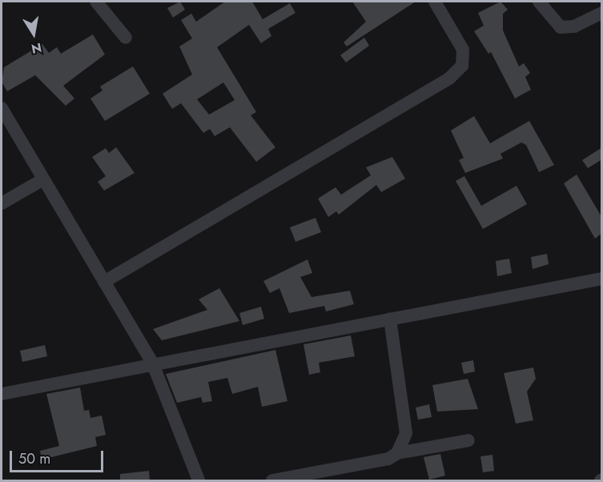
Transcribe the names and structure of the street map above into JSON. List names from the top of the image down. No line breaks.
{"scale_bar":"50 m","north":"bottom"}
